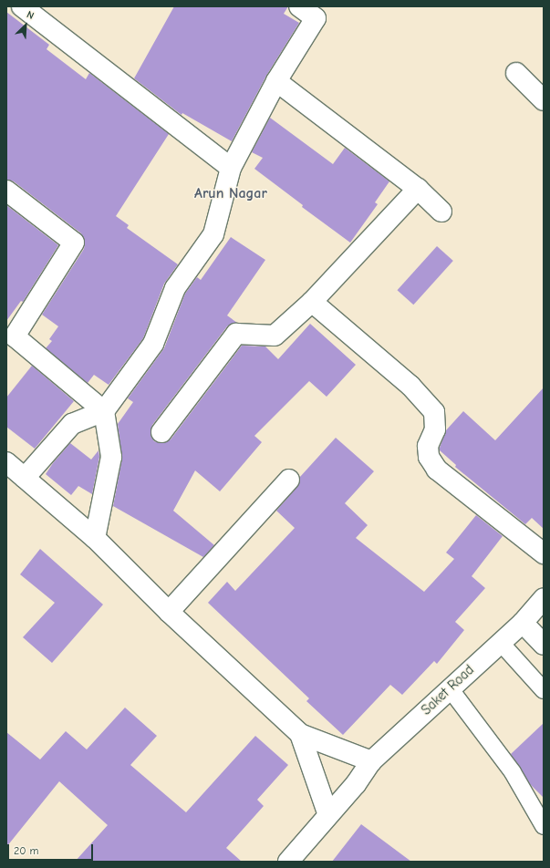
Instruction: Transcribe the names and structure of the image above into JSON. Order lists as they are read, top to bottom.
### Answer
{
  "streets": {
    "street": ["Saket Road"]
  },
  "districts": ["Arun Nagar"],
  "scale_bar": "20 m",
  "north": "top right"
}
